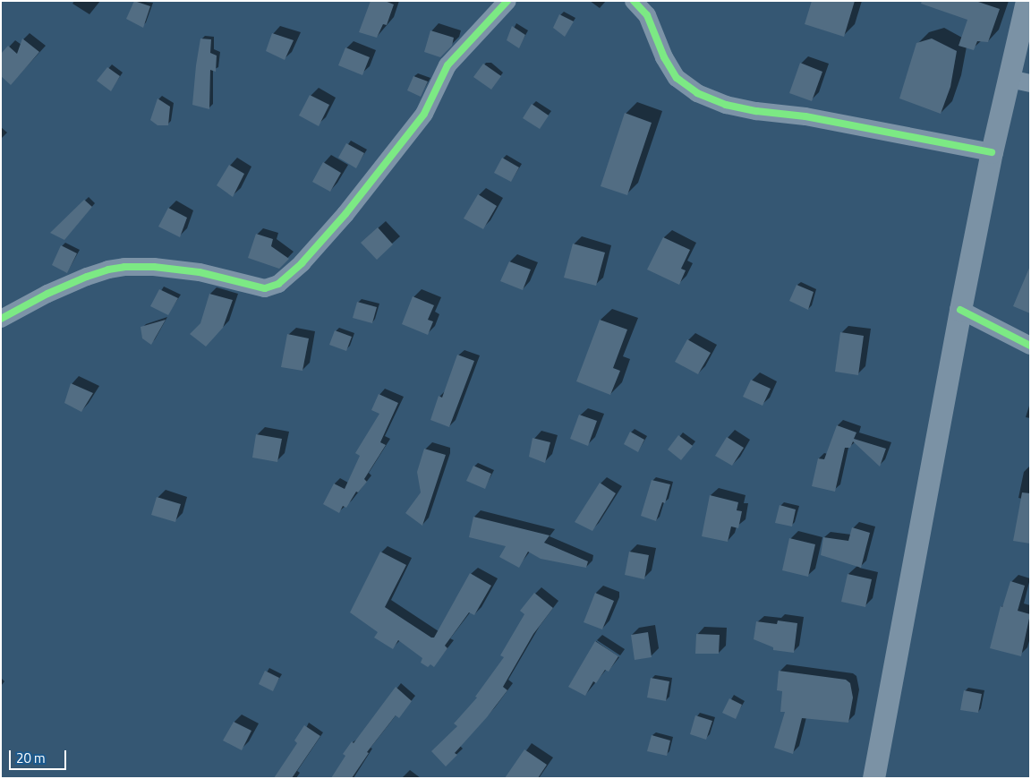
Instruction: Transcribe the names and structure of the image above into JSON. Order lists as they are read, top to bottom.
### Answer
{
  "scale_bar": "20 m"
}
